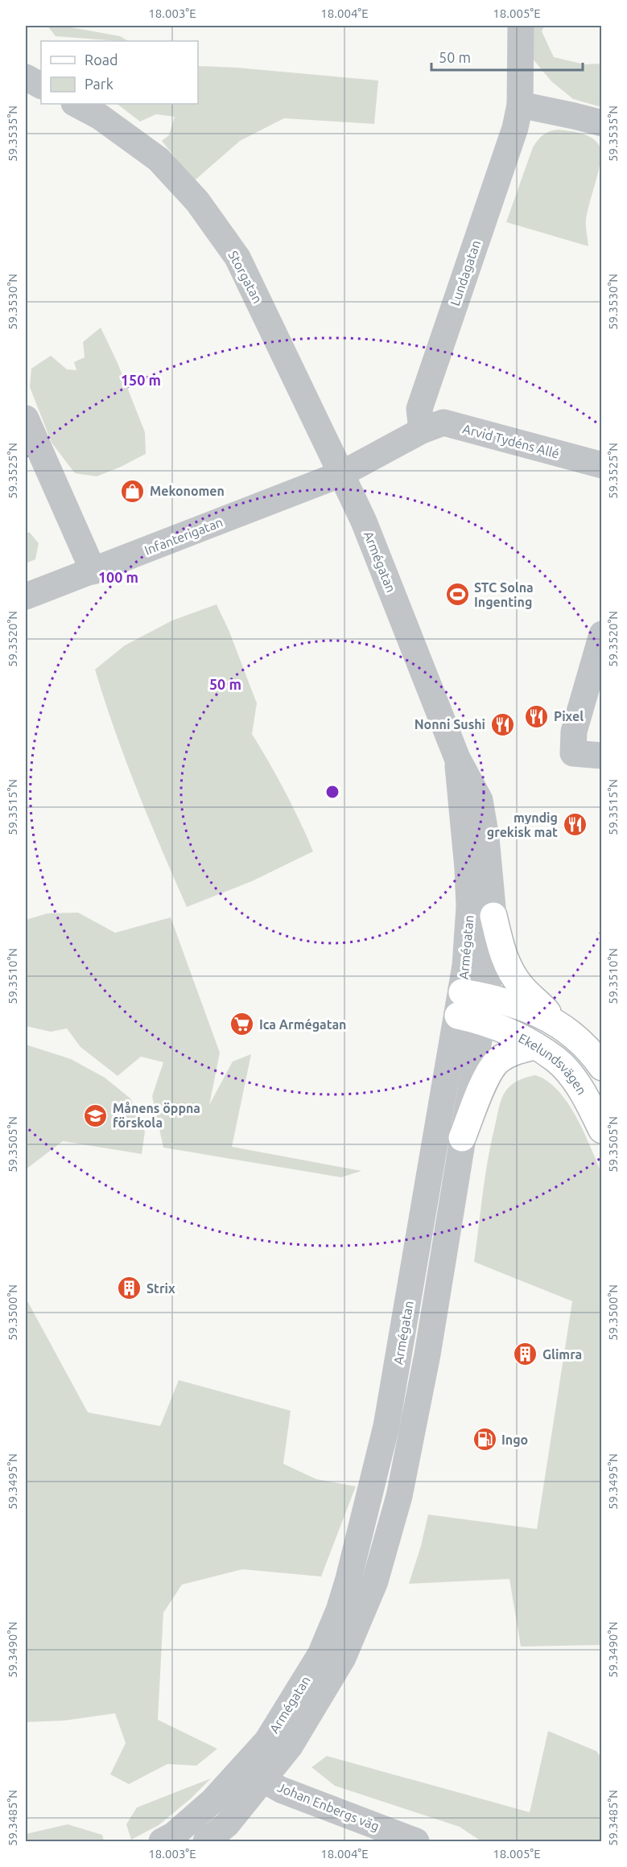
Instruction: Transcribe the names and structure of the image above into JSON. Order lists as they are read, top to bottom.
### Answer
{
  "streets": {
    "main road": ["Ekelundsvägen"],
    "street": [
      "Lundagatan",
      "Storgatan",
      "Arvid Tydéns Allé",
      "Infanterigatan",
      "Armégatan",
      "Johan Enbergs väg"
    ]
  },
  "crossings": [
    ["Lundagatan", "Arvid Tydéns Allé"],
    ["Storgatan", "Infanterigatan"],
    ["Storgatan", "Armégatan"],
    ["Infanterigatan", "Armégatan"],
    ["Armégatan", "Ekelundsvägen"],
    ["Armégatan", "Johan Enbergs väg"]
  ],
  "places": {
    "shop": ["Mekonomen"],
    "sports": ["STC Solna Ingenting"],
    "restaurant": ["Pixel", "Nonni Sushi", "myndig grekisk mat"],
    "supermarket": ["Ica Armégatan"],
    "school or university": ["Månens öppna förskola"],
    "building": ["Strix", "Glimra"],
    "fuel station": ["Ingo"]
  },
  "legend": ["Road", "Park"],
  "scale_bar": "50 m",
  "coordinates": [
    "18.003°E",
    "18.004°E",
    "18.005°E",
    "59.3535°N",
    "59.3530°N",
    "59.3525°N",
    "59.3520°N",
    "59.3515°N",
    "59.3510°N",
    "59.3505°N",
    "59.3500°N",
    "59.3495°N",
    "59.3490°N",
    "59.3485°N"
  ],
  "rings": ["150 m", "100 m", "50 m"]
}
